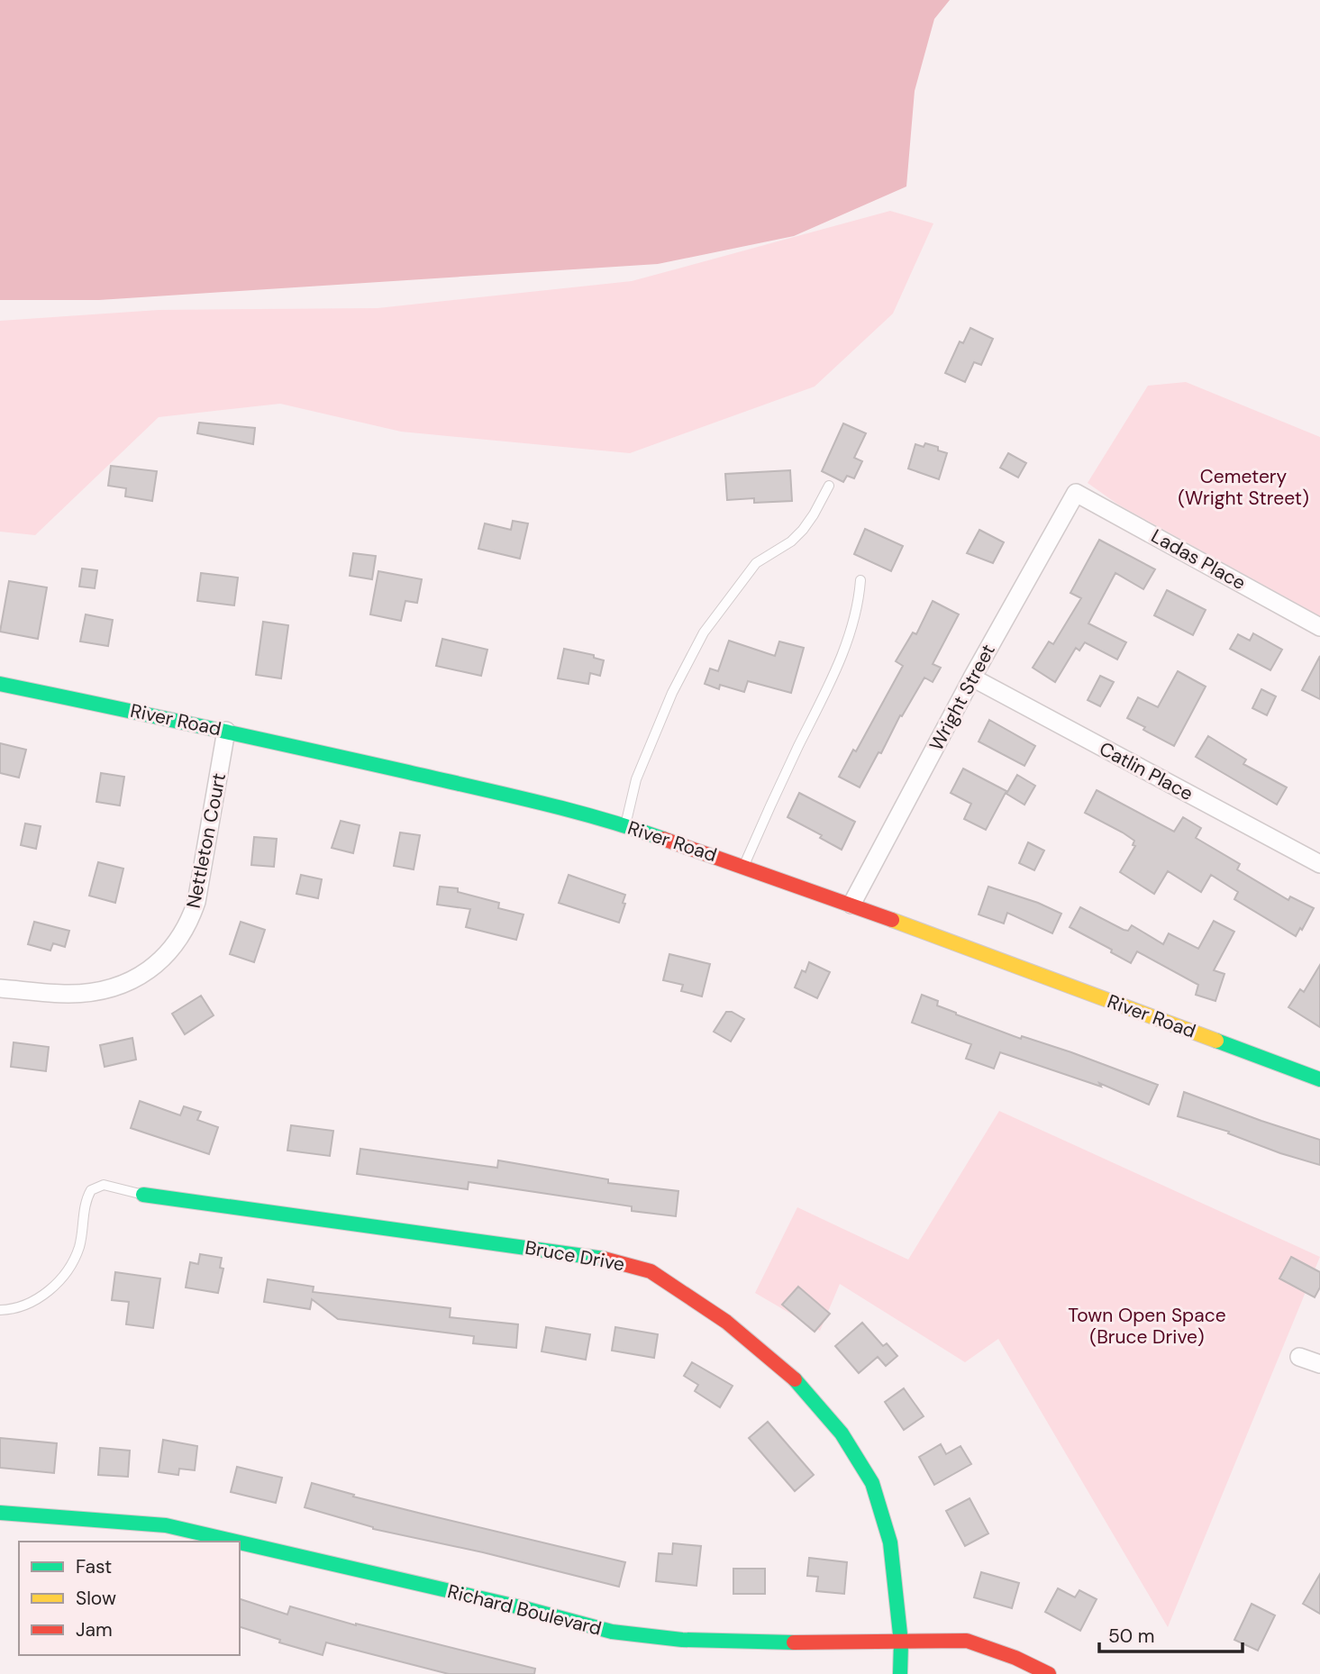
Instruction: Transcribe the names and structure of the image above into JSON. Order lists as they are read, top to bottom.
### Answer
{
  "streets": {
    "street": [
      "Ladas Place",
      "Wright Street",
      "River Road",
      "Catlin Place",
      "Nettleton Court",
      "Bruce Drive",
      "Richard Boulevard"
    ]
  },
  "crossings": [
    ["Ladas Place", "Wright Street"],
    ["Wright Street", "River Road"],
    ["Wright Street", "Catlin Place"],
    ["River Road", "Nettleton Court"],
    ["Bruce Drive", "Richard Boulevard"]
  ],
  "parks": ["Cemetery (Wright Street)", "Town Open Space (Bruce Drive)"],
  "legend": ["Fast", "Slow", "Jam"],
  "scale_bar": "50 m"
}
